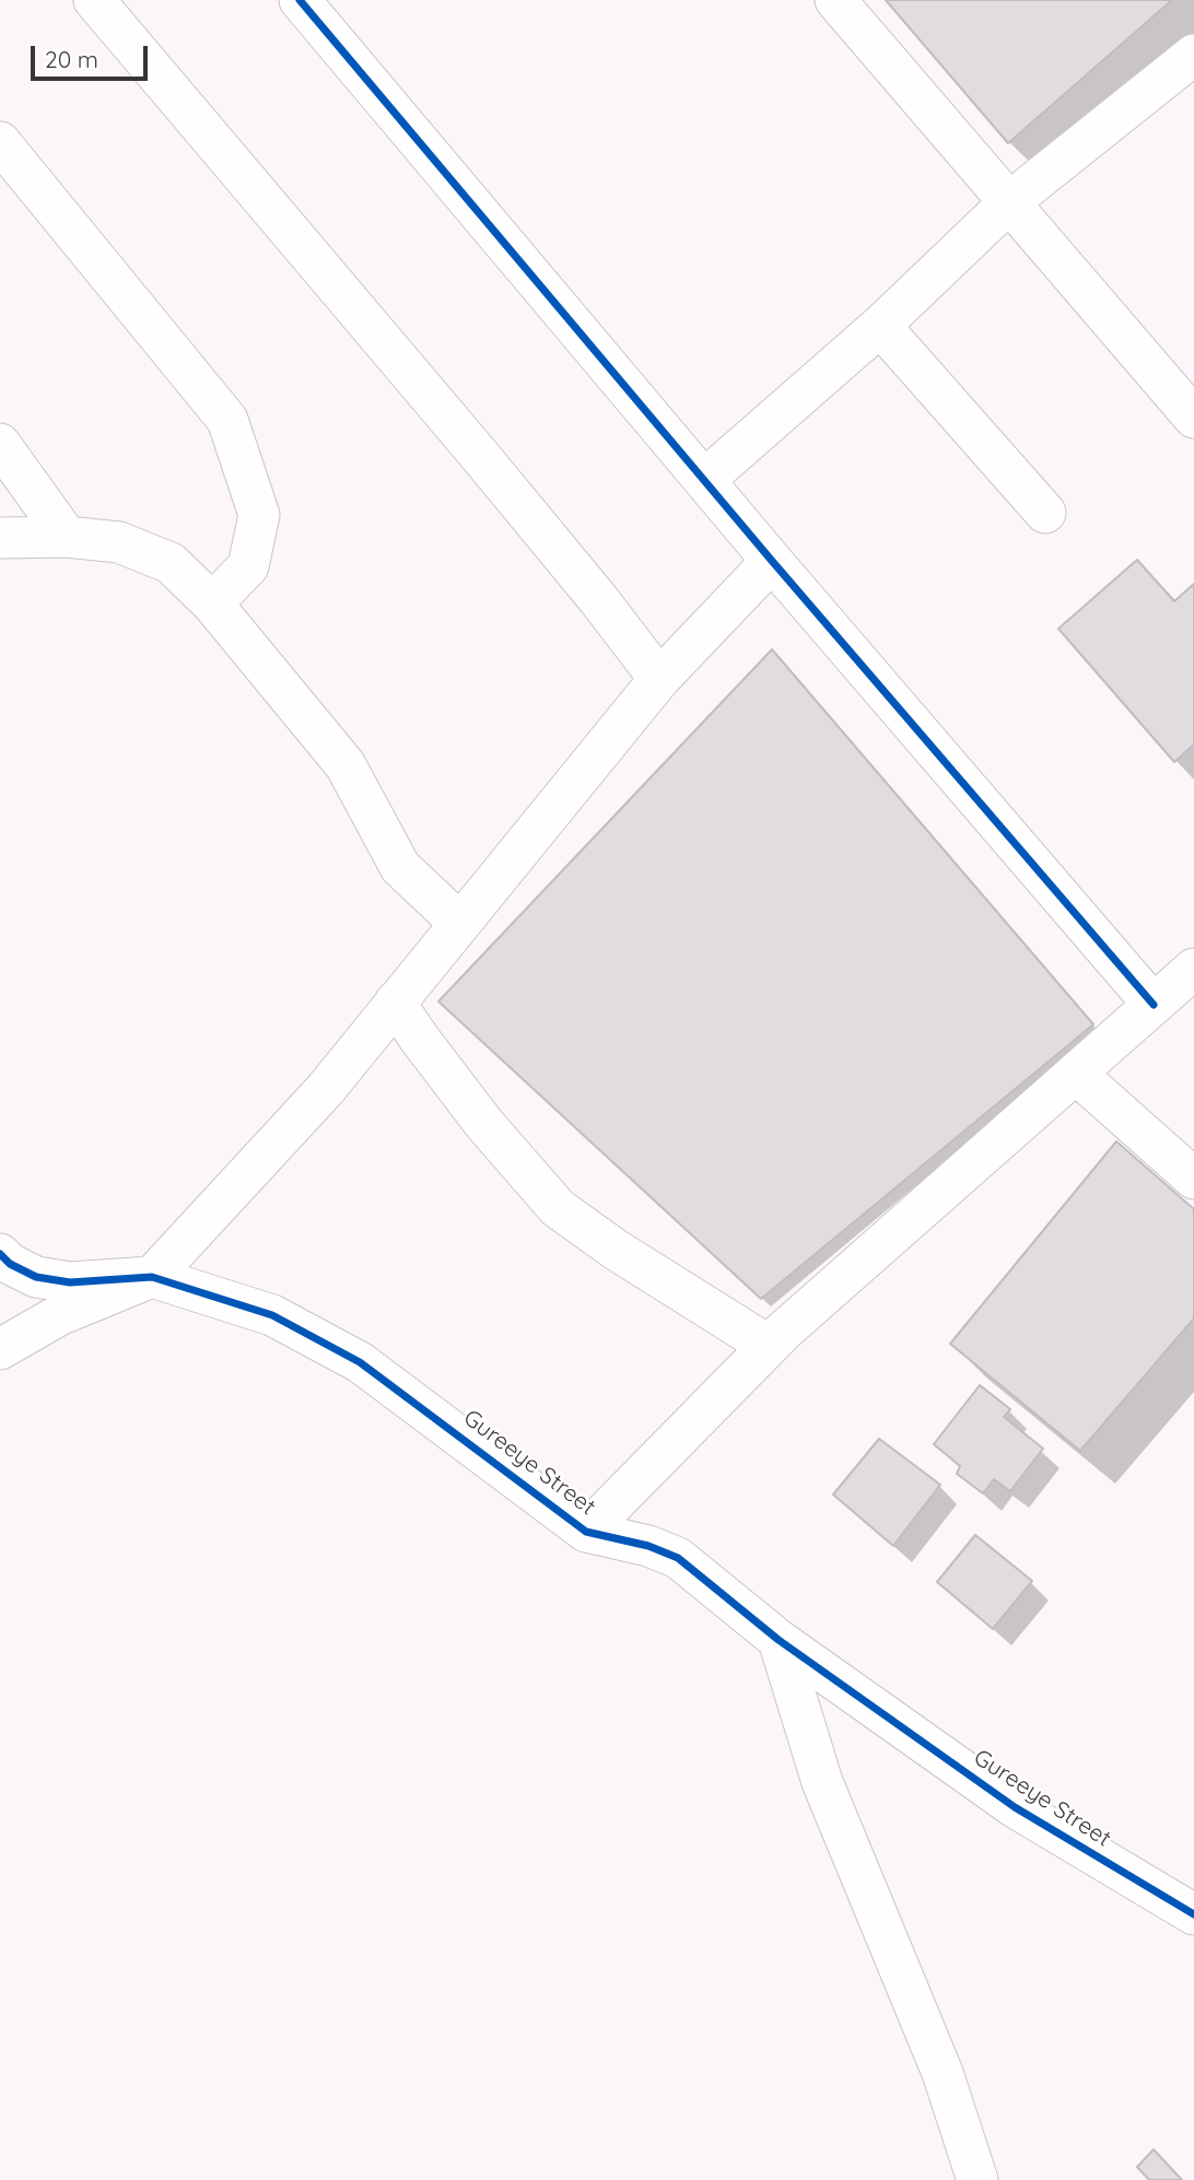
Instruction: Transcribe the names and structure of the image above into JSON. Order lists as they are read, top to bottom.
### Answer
{
  "streets": {
    "street": ["Gureeye Street"]
  },
  "scale_bar": "20 m"
}
